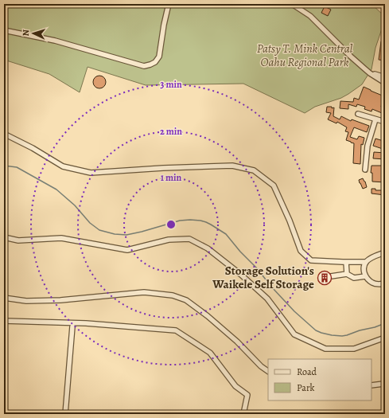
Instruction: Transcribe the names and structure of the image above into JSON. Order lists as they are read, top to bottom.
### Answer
{
  "parks": ["Patsy T. Mink Central Oahu Regional Park"],
  "places": {
    "building": ["Storage Solution's Waikele Self Storage"]
  },
  "legend": ["Road", "Park"],
  "north": "left",
  "rings": ["3 min", "2 min", "1 min"]
}
